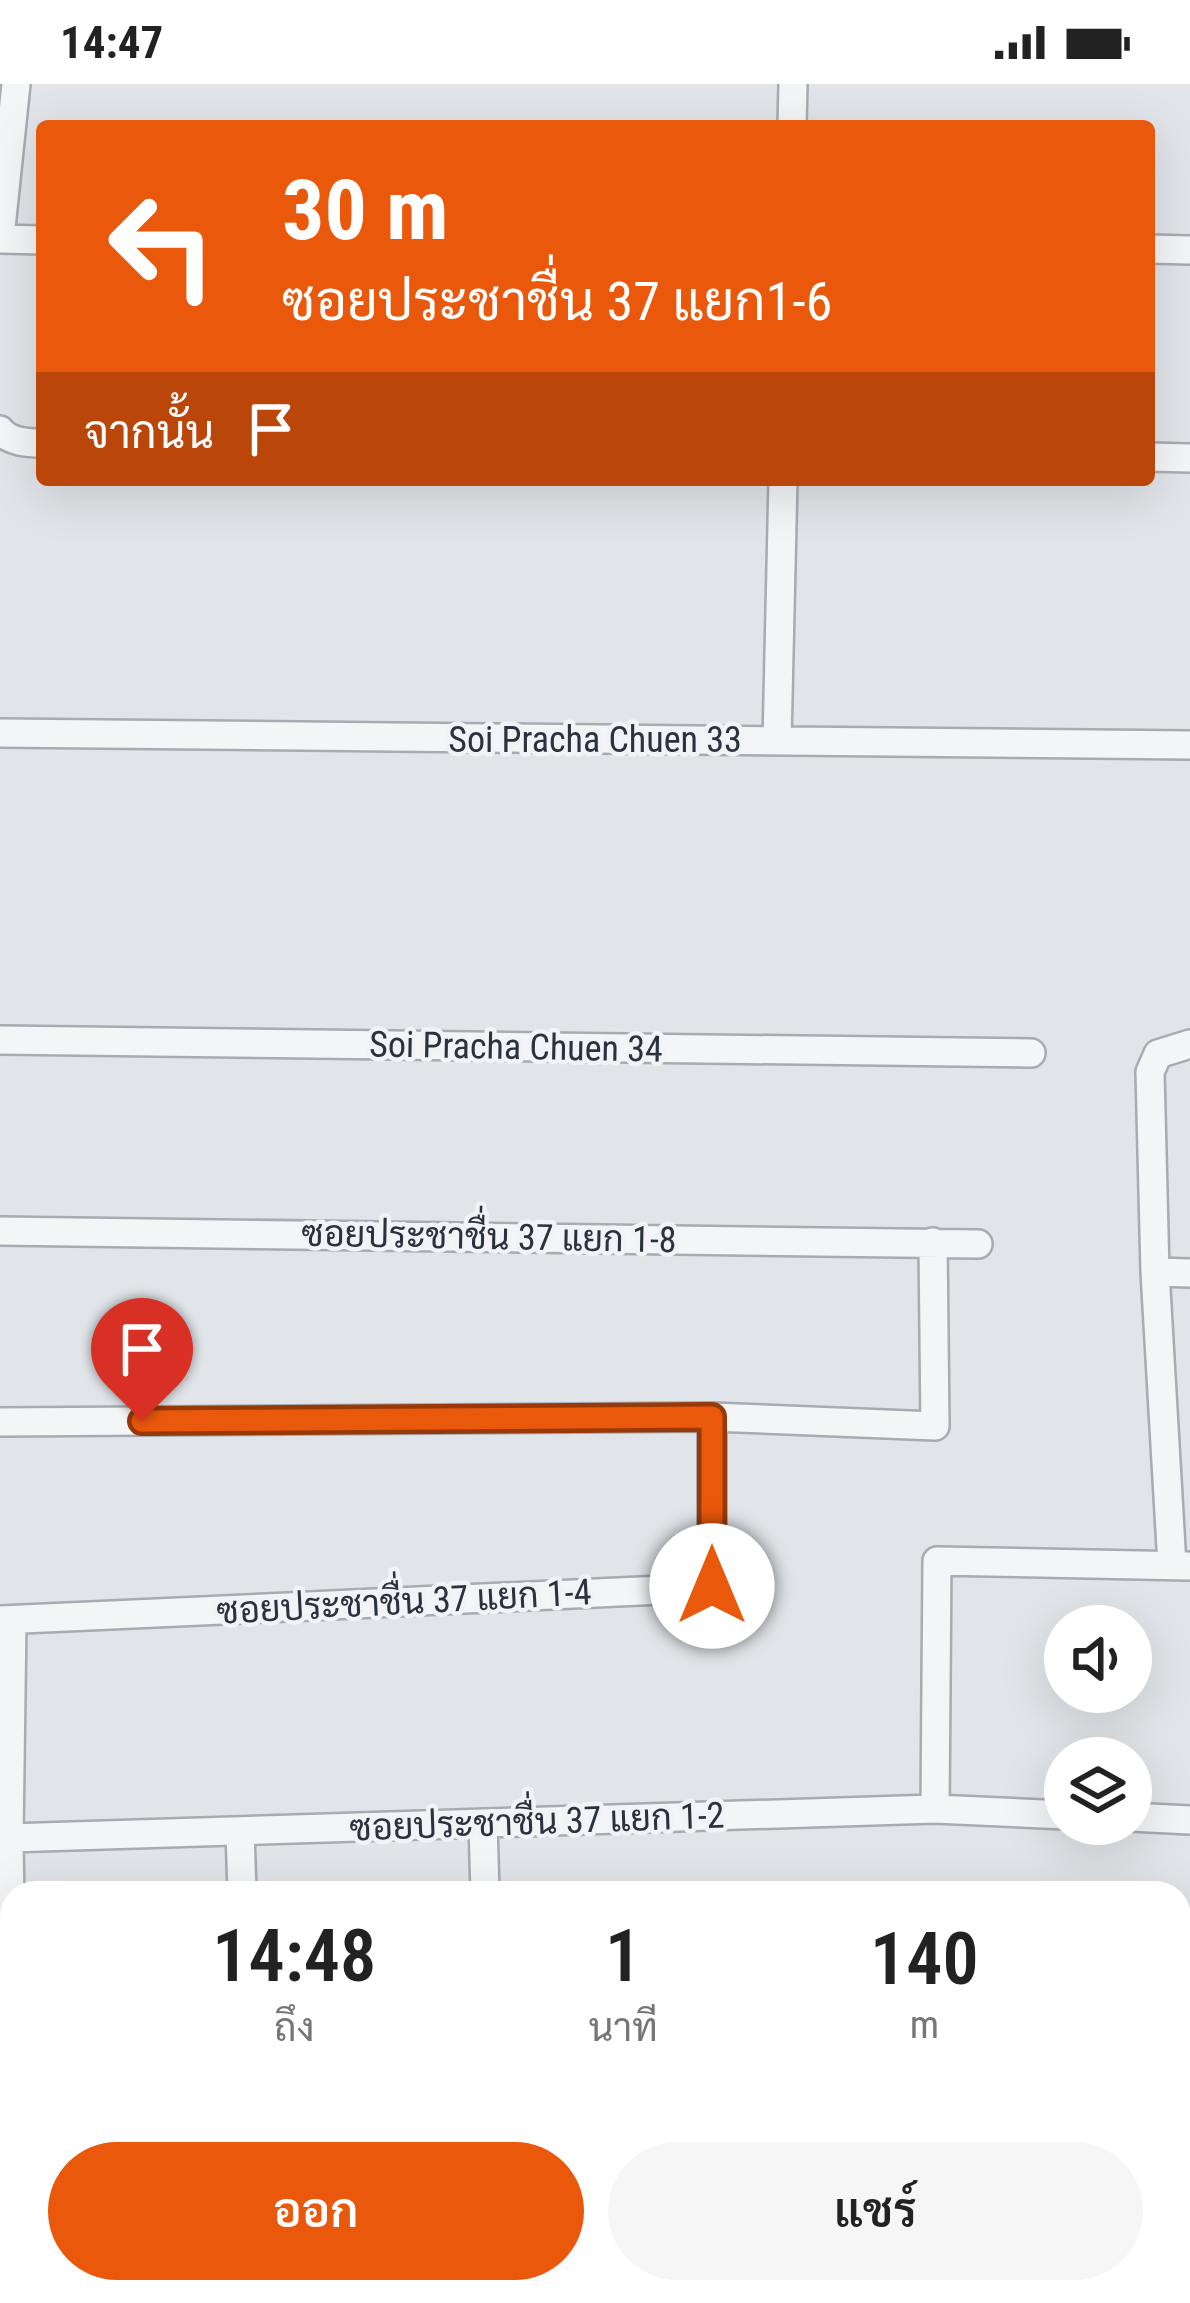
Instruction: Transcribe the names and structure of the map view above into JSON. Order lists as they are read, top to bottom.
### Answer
{
  "streets": {
    "street": [
      "Soi Pracha Chuen 33",
      "Soi Pracha Chuen 34",
      "ซอยประชาชื่น 37 แยก 1-8",
      "ซอยประชาชื่น 37 แยก 1-4",
      "ซอยประชาชื่น 37 แยก 1-2"
    ]
  },
  "page": {
    "status": "14:47",
    "turn": ["30 m", "ซอยประชาชื่น 37 แยก1-6"],
    "then": "จากนั้น",
    "eta": [
      "14:48",
      "ถึง",
      "1",
      "นาที",
      "140",
      "m"
    ],
    "buttons": ["ออก", "แชร์"]
  }
}
